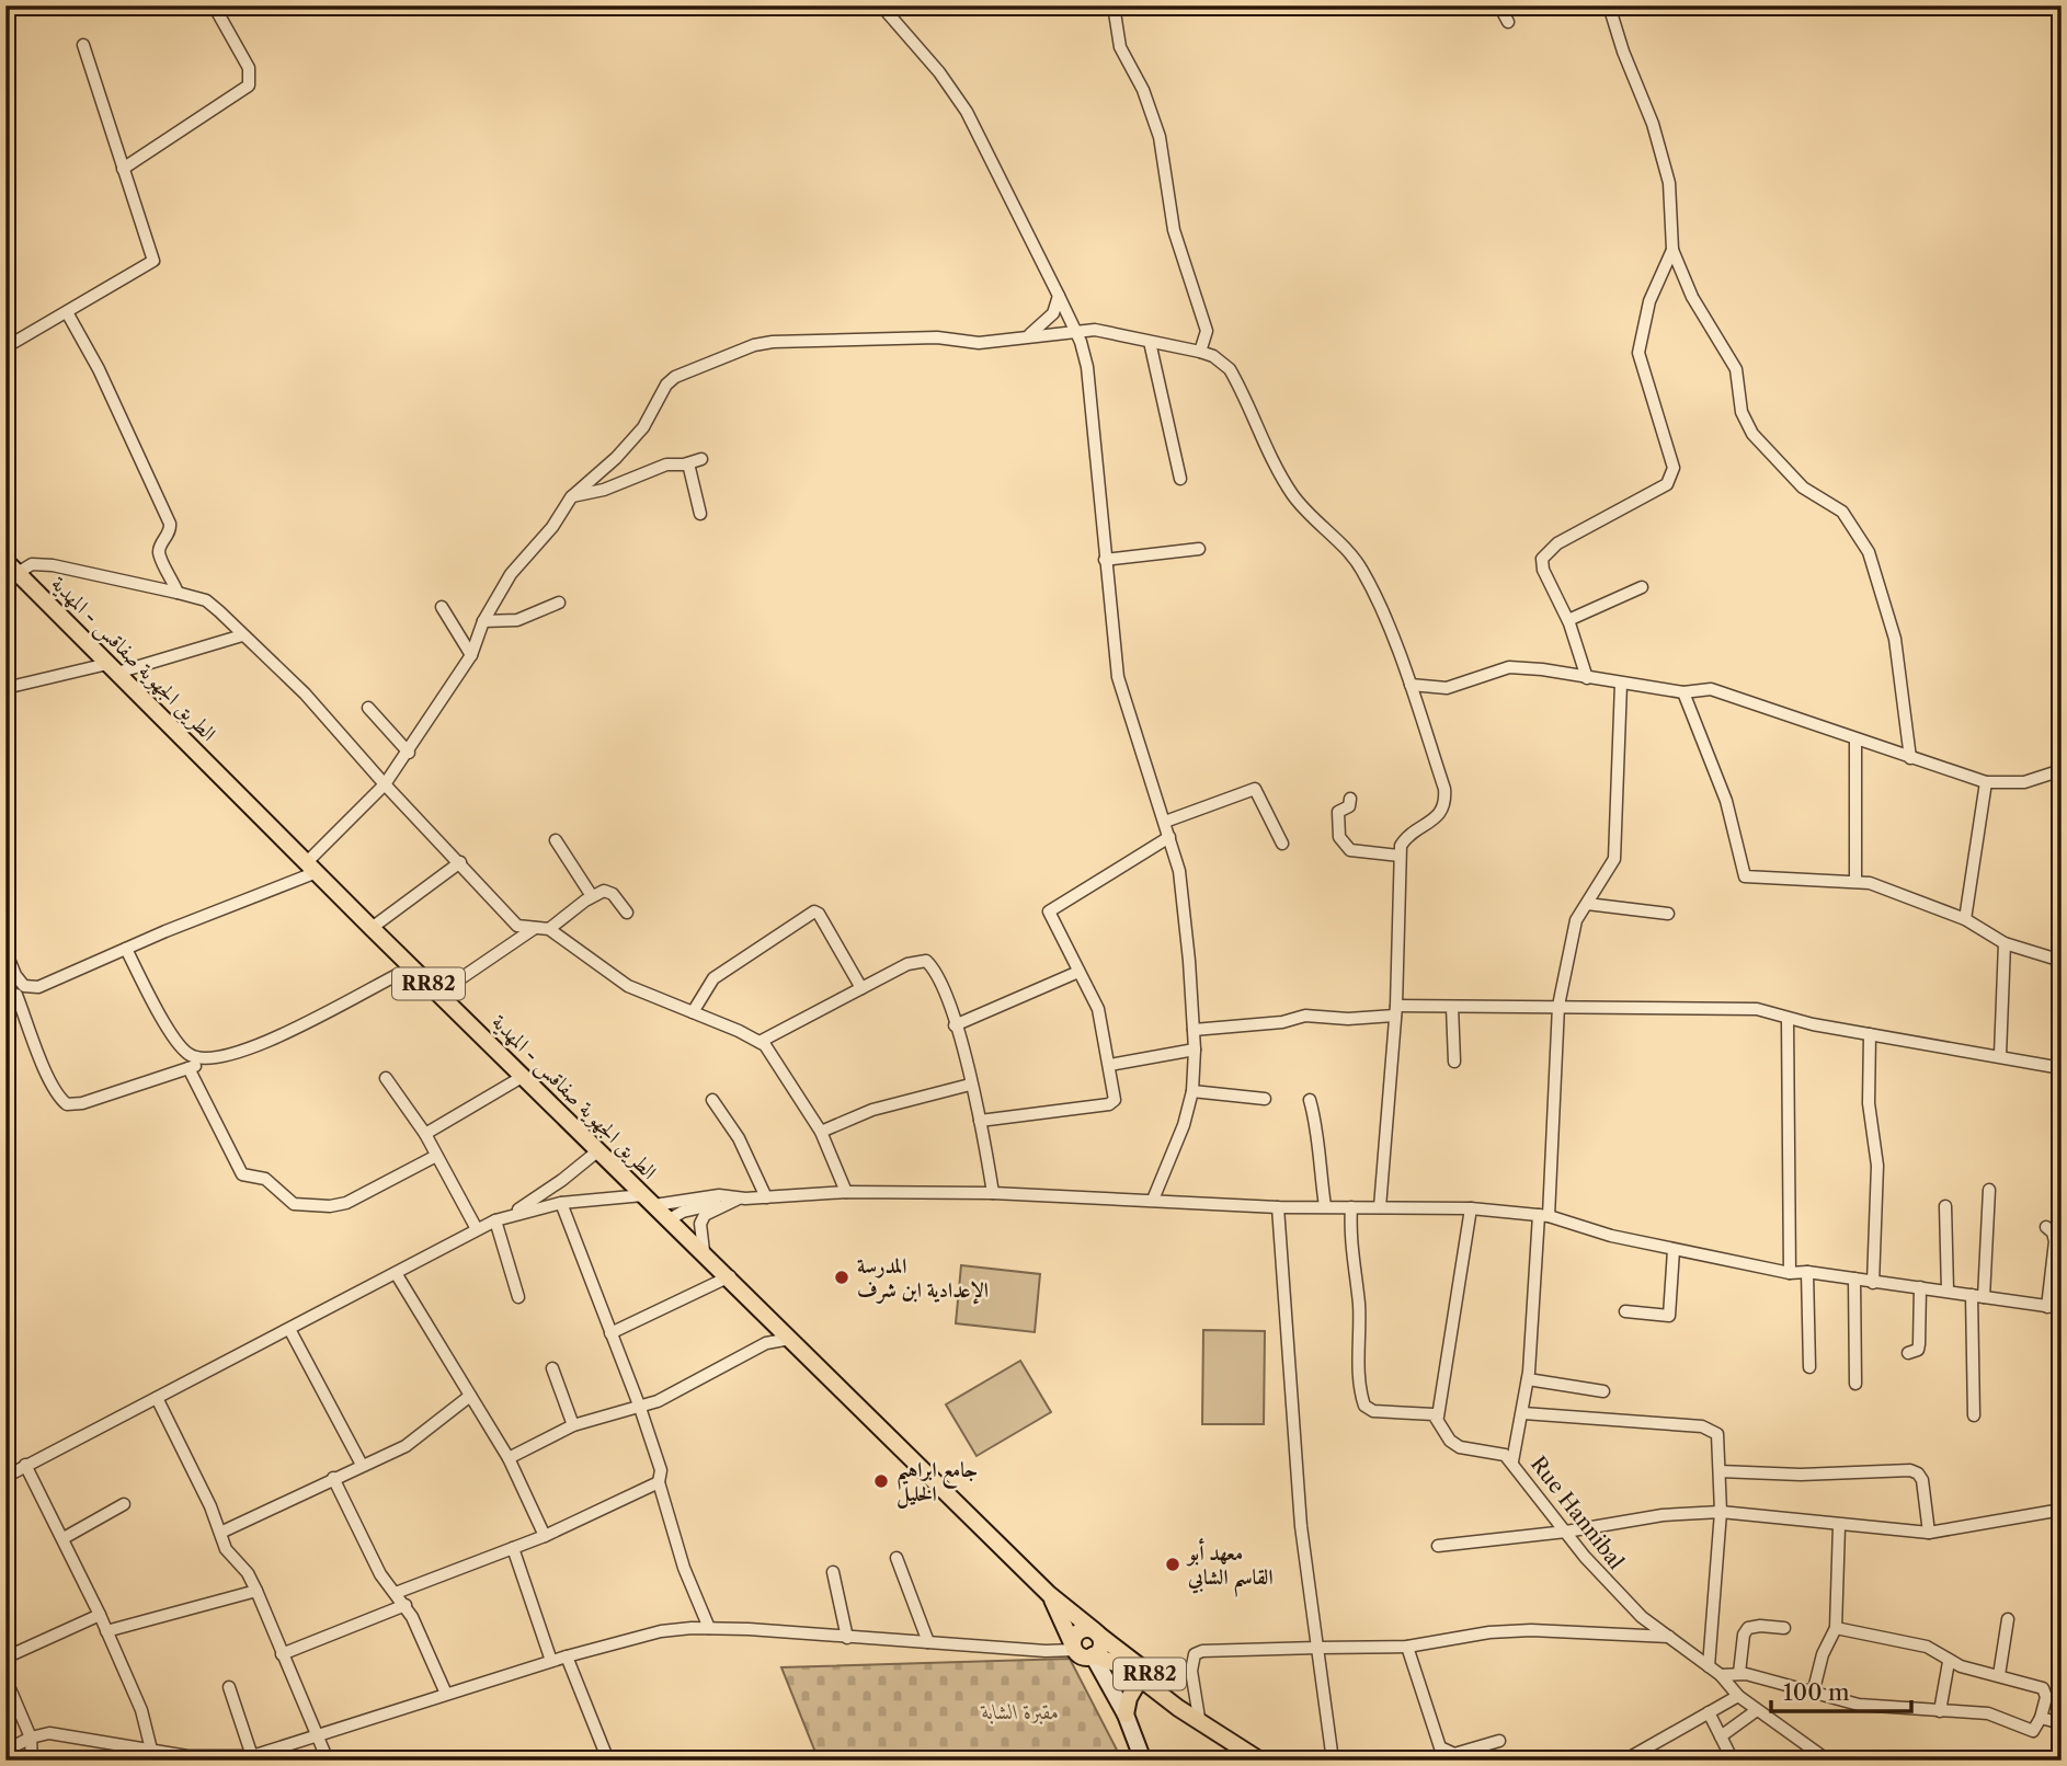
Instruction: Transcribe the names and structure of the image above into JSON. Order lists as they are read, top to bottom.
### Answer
{
  "streets": {
    "main road": ["الطريق الجهوية صفاقس - المهدية", "RR82"],
    "street": ["Rue Hannibal"]
  },
  "crossings": [
    ["الطريق الجهوية صفاقس - المهدية", "RR82"]
  ],
  "parks": ["مقبرة الشابة"],
  "places": ["المدرسة الإعدادية ابن شرف", "جامع ابراهيم الخليل", "معهد أبو القاسم الشابي"],
  "scale_bar": "100 m"
}
